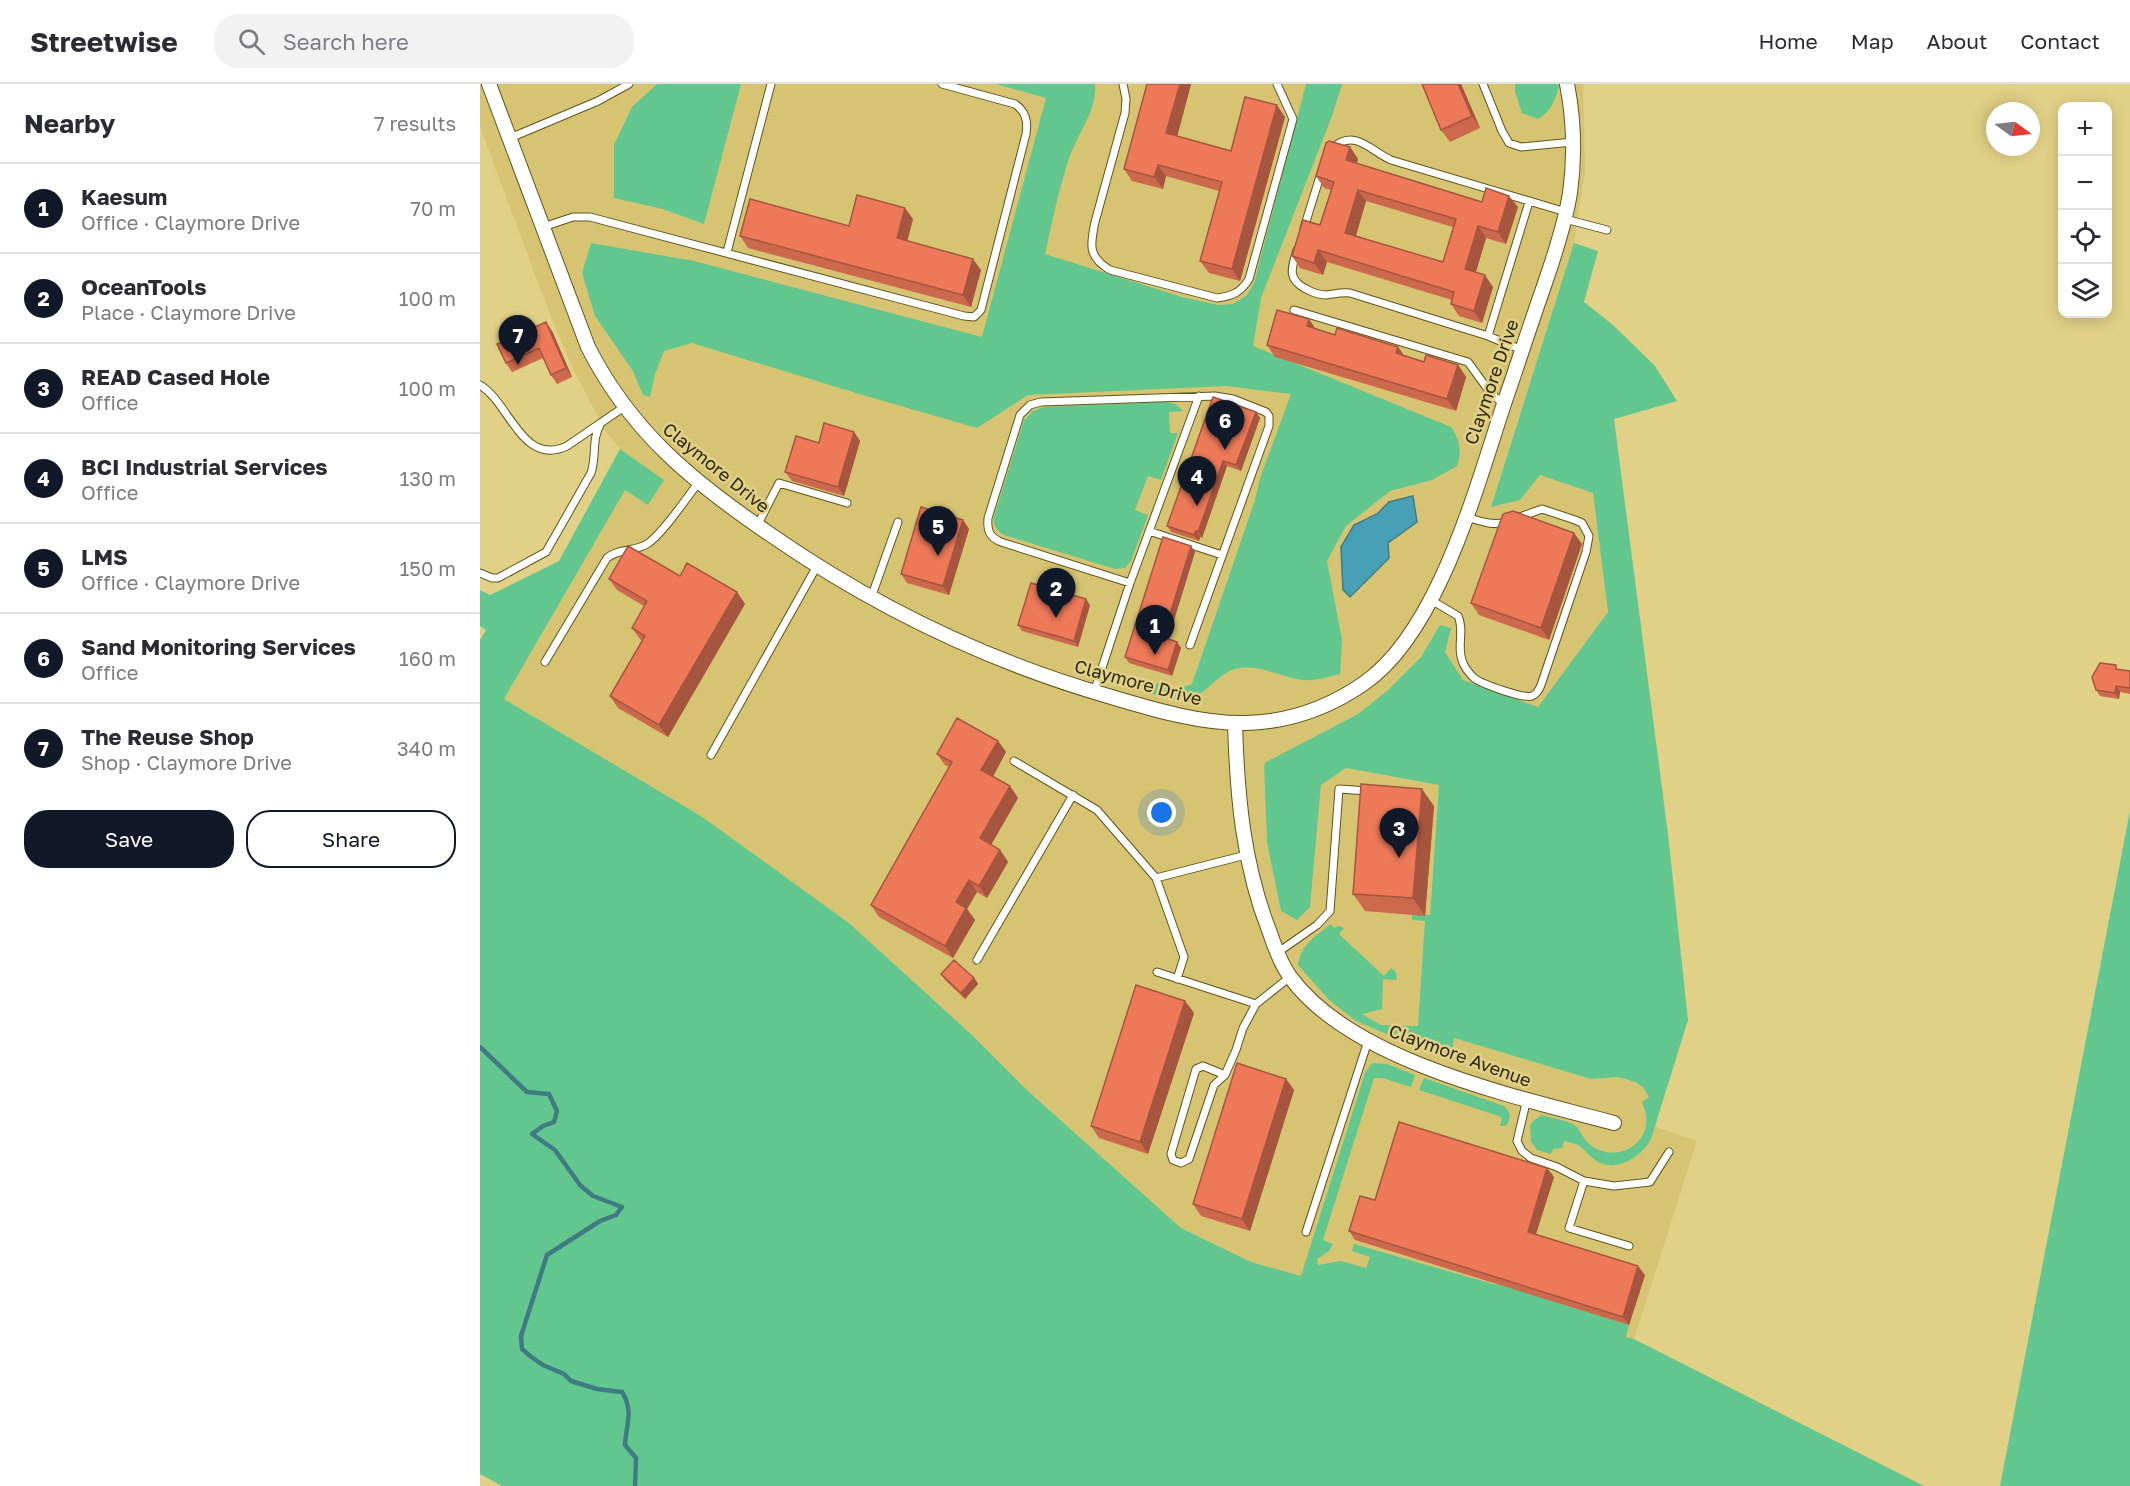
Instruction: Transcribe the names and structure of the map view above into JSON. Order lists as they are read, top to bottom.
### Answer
{
  "streets": {
    "street": ["Claymore Drive", "Claymore Avenue"]
  },
  "crossings": [
    ["Claymore Drive", "Claymore Avenue"]
  ],
  "north": "right",
  "page": {
    "header": "Streetwise",
    "search": "Search here",
    "nav": [
      "Home",
      "Map",
      "About",
      "Contact"
    ],
    "heading": ["Nearby", "7 results"],
    "map_buttons": ["+", "−"],
    "list": [
      {
        "mark": "1",
        "name": "Kaesum",
        "note": "Office · Claymore Drive",
        "value": "70 m"
      },
      {
        "mark": "2",
        "name": "OceanTools",
        "note": "Place · Claymore Drive",
        "value": "100 m"
      },
      {
        "mark": "3",
        "name": "READ Cased Hole",
        "note": "Office",
        "value": "100 m"
      },
      {
        "mark": "4",
        "name": "BCI Industrial Services",
        "note": "Office",
        "value": "130 m"
      },
      {
        "mark": "5",
        "name": "LMS",
        "note": "Office · Claymore Drive",
        "value": "150 m"
      },
      {
        "mark": "6",
        "name": "Sand Monitoring Services",
        "note": "Office",
        "value": "160 m"
      },
      {
        "mark": "7",
        "name": "The Reuse Shop",
        "note": "Shop · Claymore Drive",
        "value": "340 m"
      }
    ],
    "pins": [
      "7",
      "6",
      "4",
      "5",
      "2",
      "1",
      "3"
    ],
    "buttons": ["Save", "Share"]
  }
}
